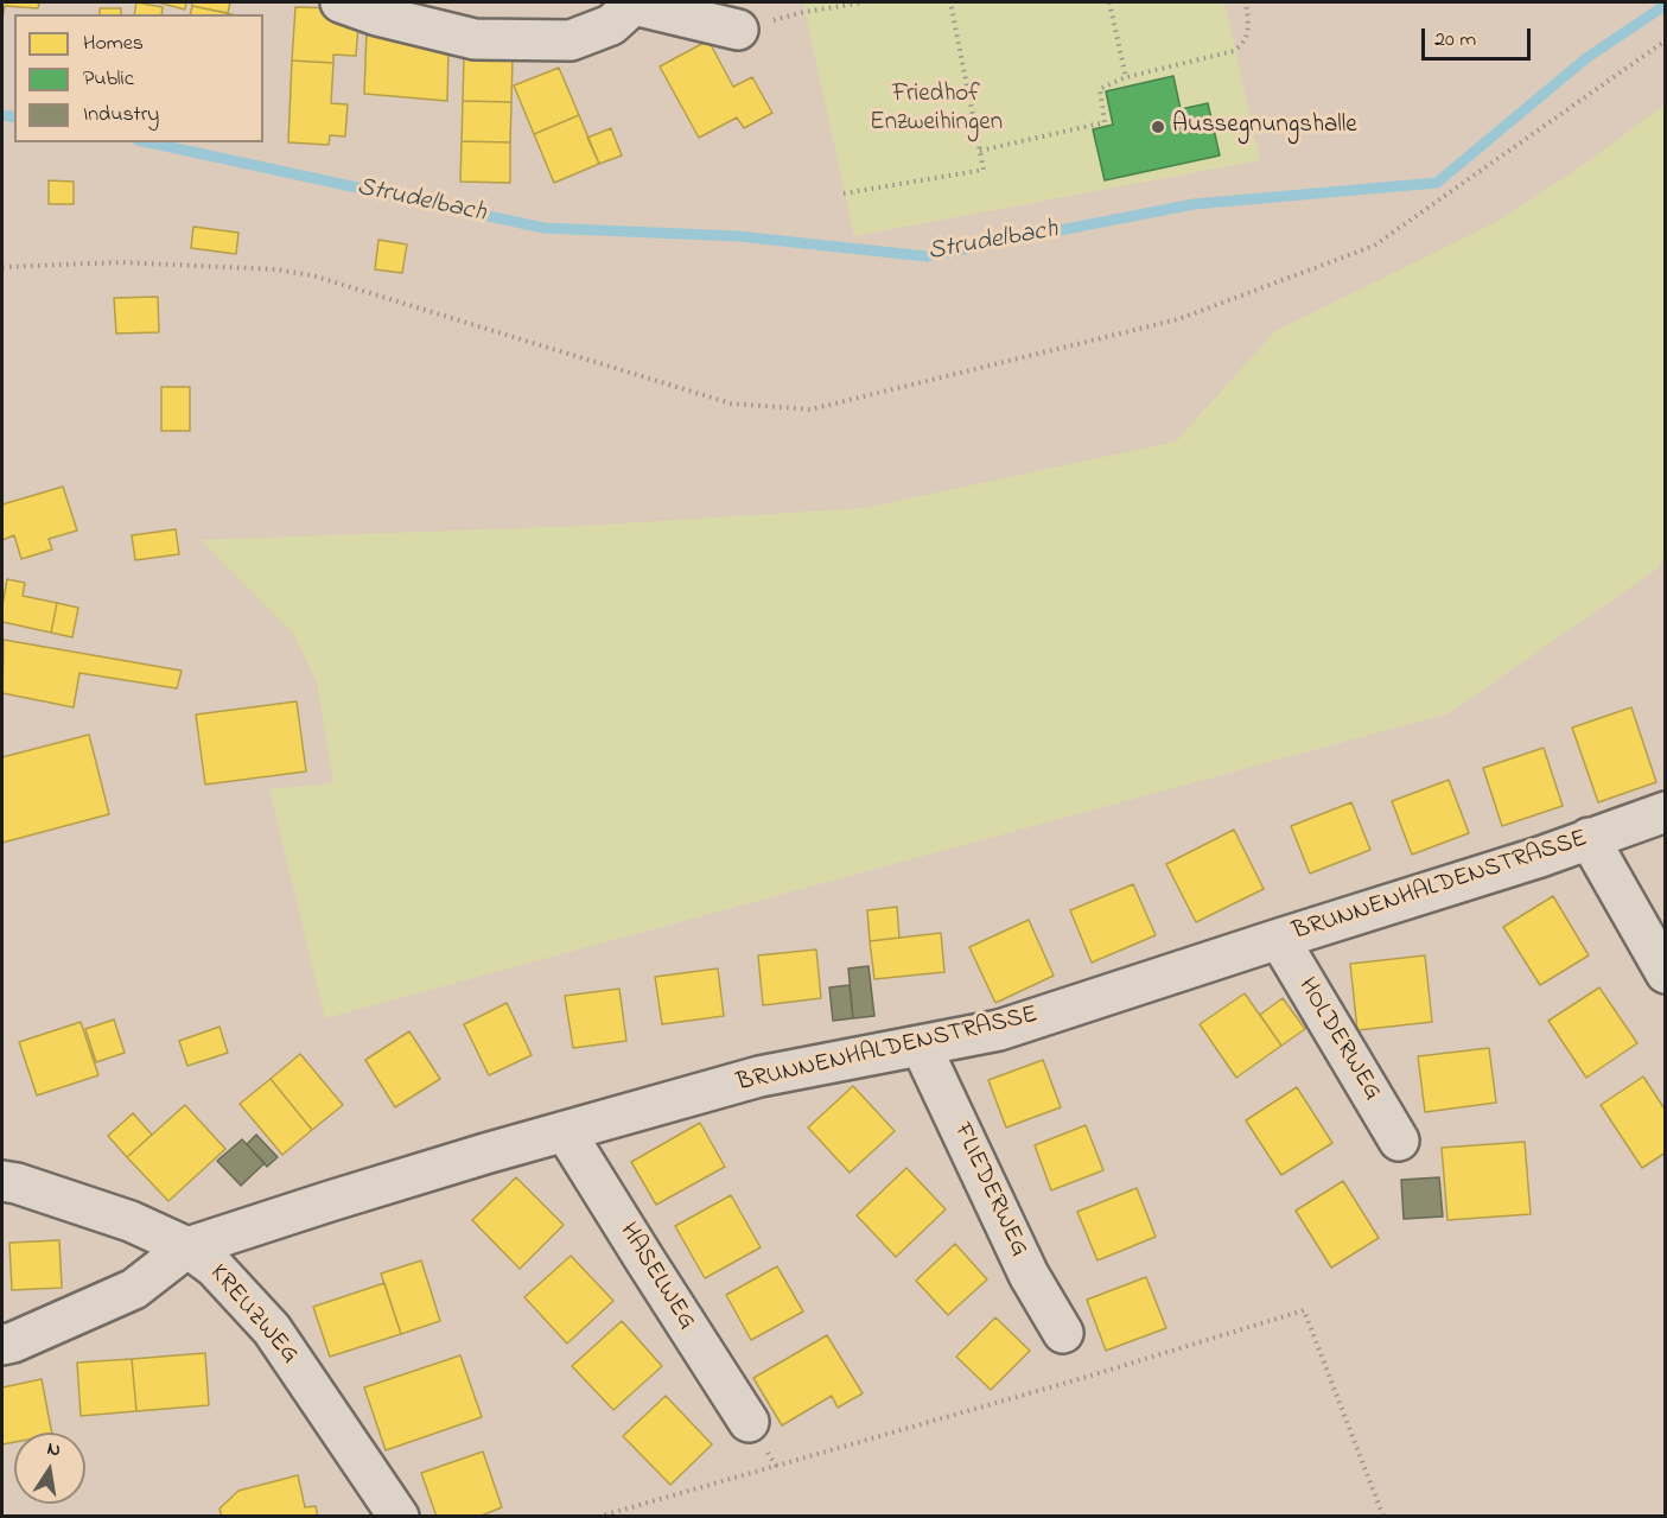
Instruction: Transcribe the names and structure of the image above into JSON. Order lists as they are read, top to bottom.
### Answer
{
  "streets": {
    "street": [
      "BRUNNENHALDENSTRASSE",
      "HOLDERWEG",
      "FLIEDERWEG",
      "HASELWEG",
      "KREUZWEG"
    ]
  },
  "crossings": [
    ["BRUNNENHALDENSTRASSE", "HOLDERWEG"],
    ["BRUNNENHALDENSTRASSE", "FLIEDERWEG"],
    ["BRUNNENHALDENSTRASSE", "HASELWEG"],
    ["BRUNNENHALDENSTRASSE", "KREUZWEG"]
  ],
  "water": ["Strudelbach"],
  "parks": ["Friedhof Enzweihingen"],
  "places": ["Aussegnungshalle"],
  "legend": ["Homes", "Public", "Industry"],
  "scale_bar": "20 m",
  "north": "top"
}
